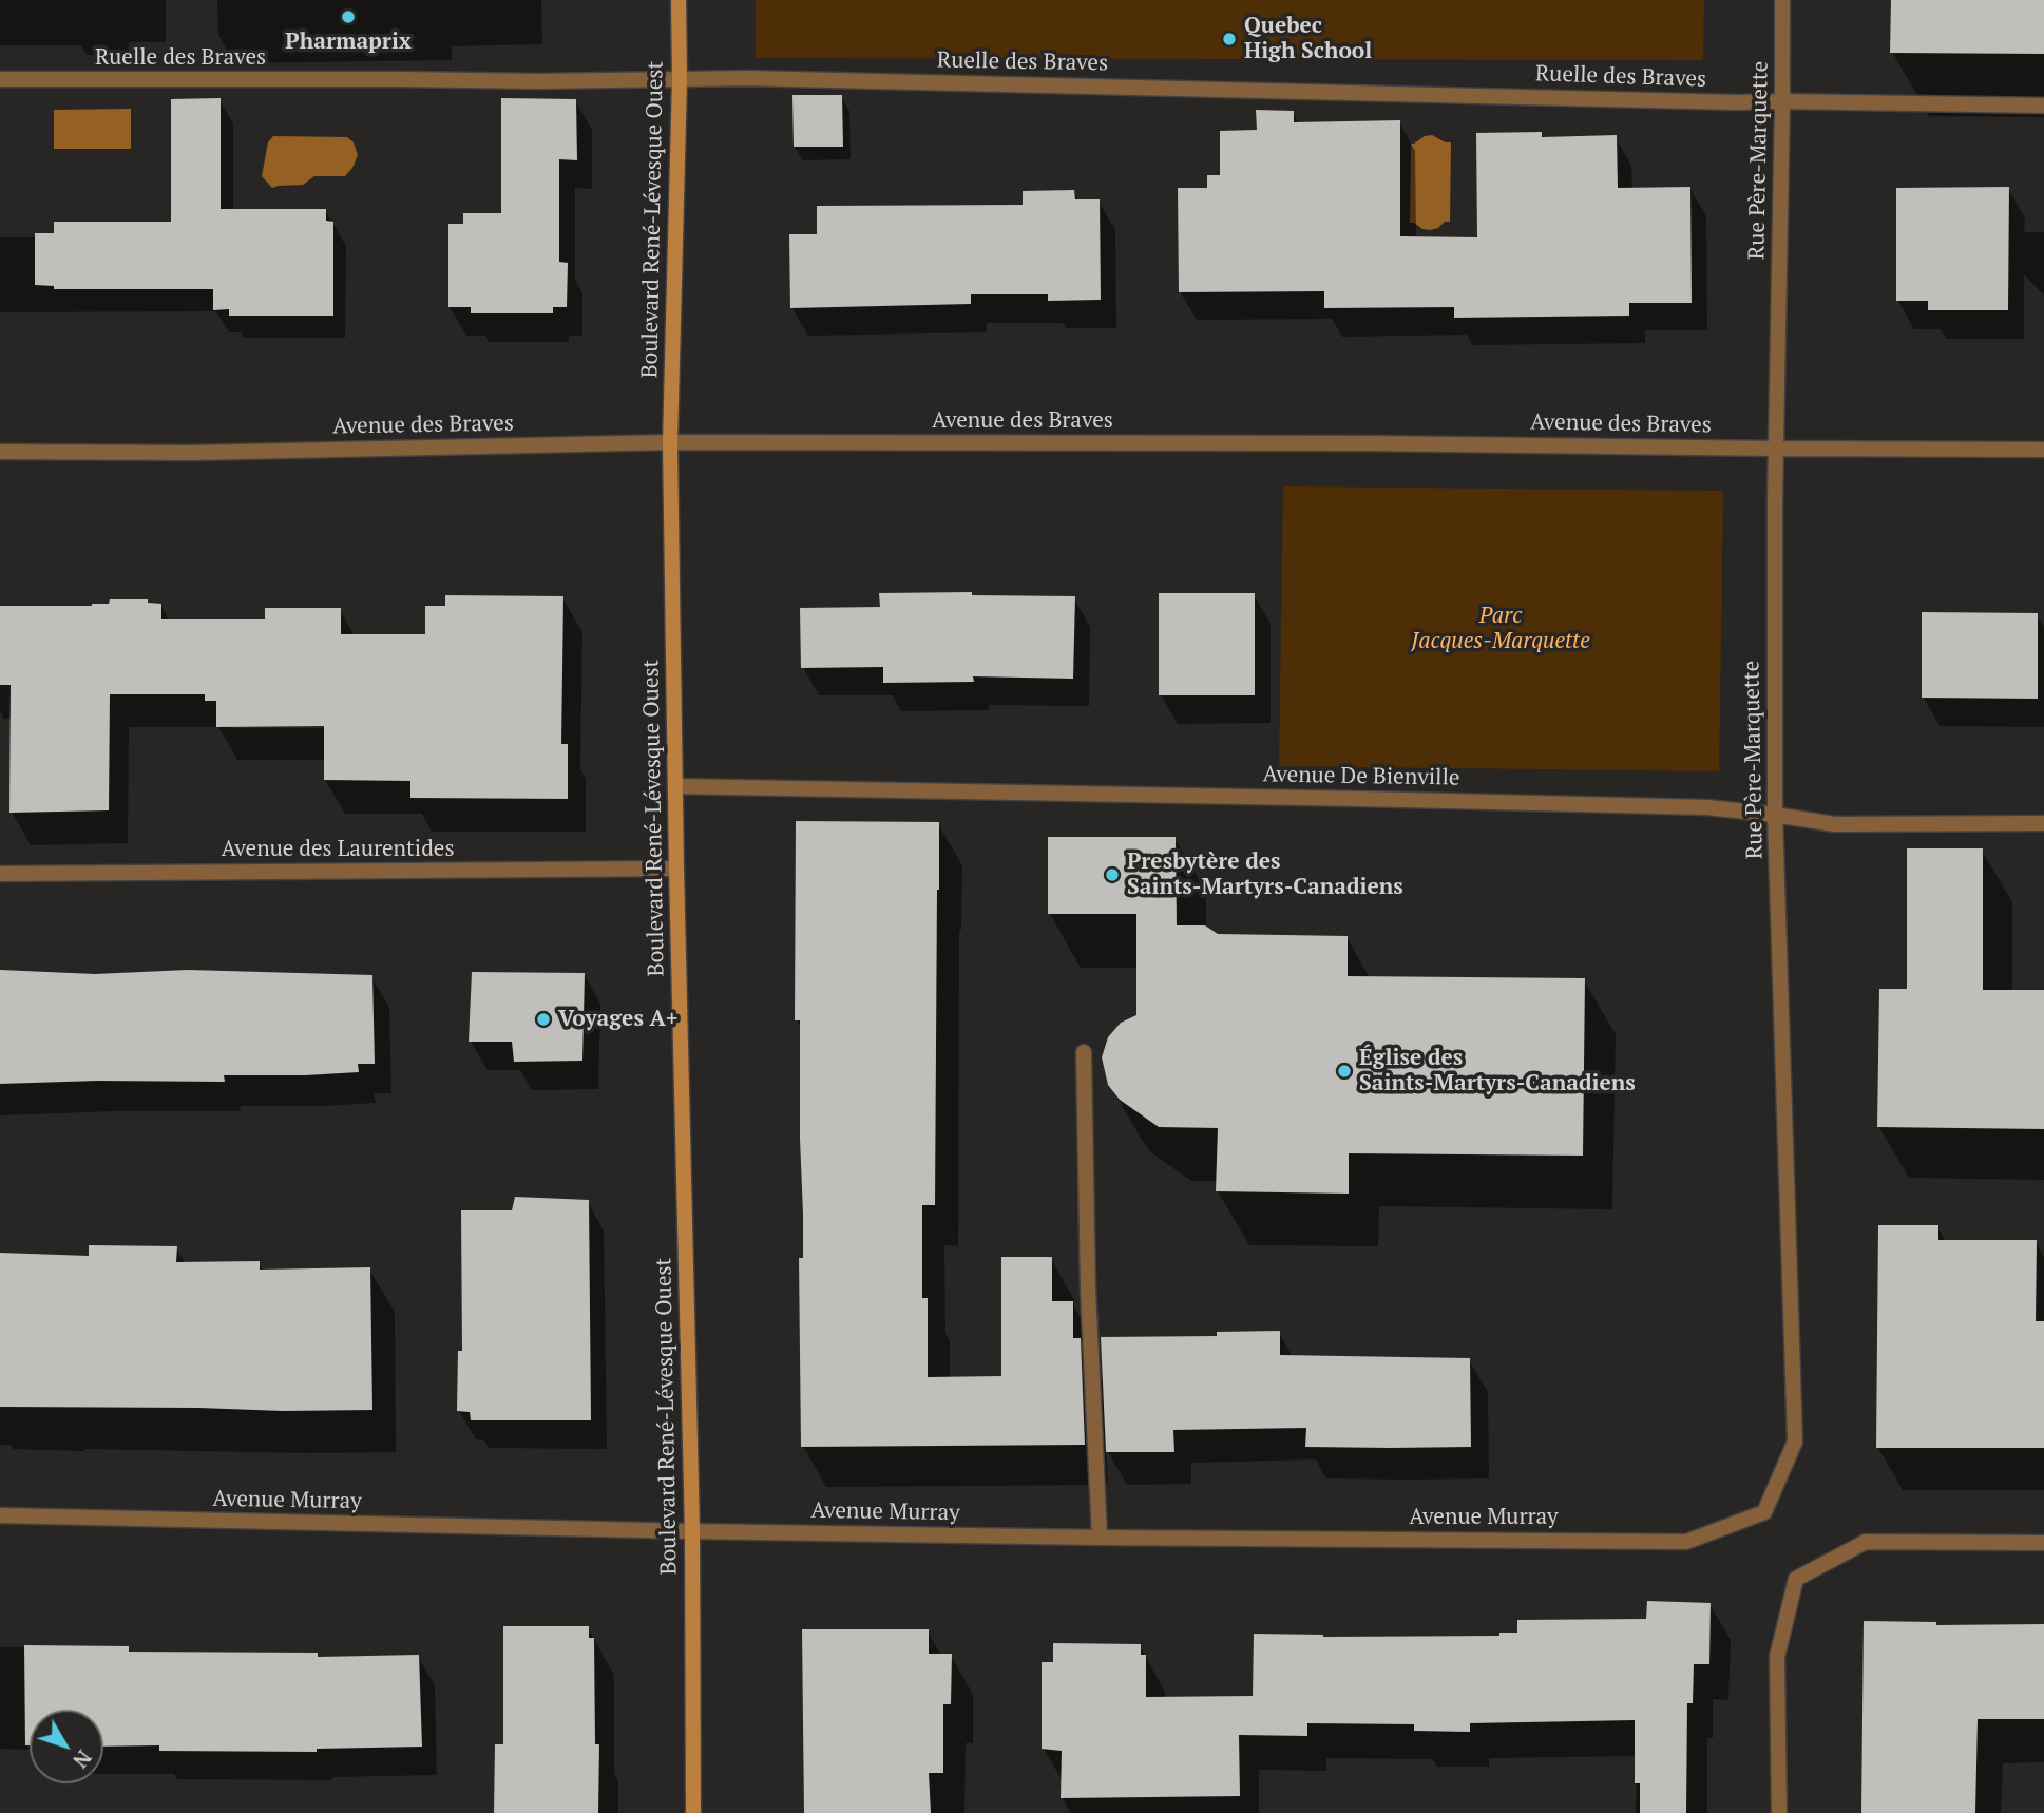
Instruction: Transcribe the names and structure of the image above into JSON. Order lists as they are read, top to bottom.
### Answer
{
  "streets": {
    "main road": ["Boulevard René-Lévesque Ouest"],
    "street": [
      "Ruelle des Braves",
      "Rue Père-Marquette",
      "Avenue des Braves",
      "Avenue De Bienville",
      "Avenue des Laurentides",
      "Avenue Murray"
    ]
  },
  "crossings": [
    ["Ruelle des Braves", "Rue Père-Marquette"],
    ["Ruelle des Braves", "Boulevard René-Lévesque Ouest"],
    ["Rue Père-Marquette", "Avenue des Braves"],
    ["Rue Père-Marquette", "Avenue De Bienville"],
    ["Rue Père-Marquette", "Avenue Murray"],
    ["Boulevard René-Lévesque Ouest", "Avenue des Braves"],
    ["Boulevard René-Lévesque Ouest", "Avenue De Bienville"],
    ["Boulevard René-Lévesque Ouest", "Avenue des Laurentides"],
    ["Boulevard René-Lévesque Ouest", "Avenue Murray"]
  ],
  "parks": ["Parc Jacques-Marquette"],
  "places": [
    "Pharmaprix",
    "Quebec High School",
    "Presbytère des Saints-Martyrs-Canadiens",
    "Voyages A+",
    "Église des Saints-Martyrs-Canadiens"
  ],
  "north": "bottom right"
}
